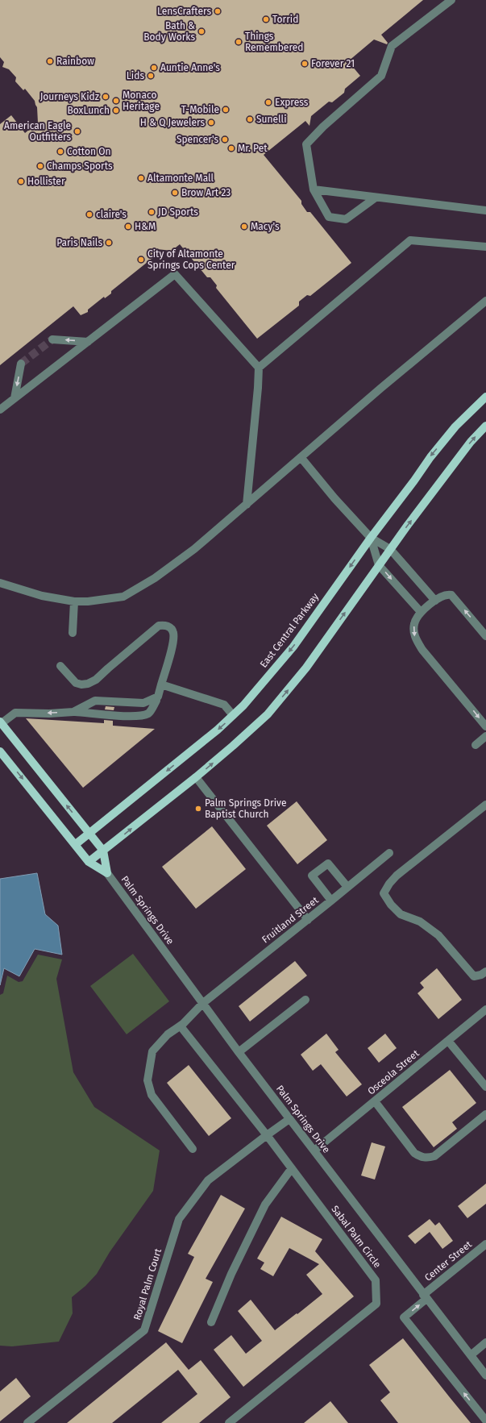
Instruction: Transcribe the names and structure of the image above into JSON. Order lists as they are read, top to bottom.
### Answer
{
  "streets": {
    "main road": ["East Central Parkway", "Palm Springs Drive"],
    "street": [
      "Fruitland Street",
      "Osceola Street",
      "Sabal Palm Circle",
      "Center Street",
      "Royal Palm Court"
    ]
  },
  "crossings": [
    ["East Central Parkway", "Palm Springs Drive"],
    ["Palm Springs Drive", "Fruitland Street"],
    ["Palm Springs Drive", "Osceola Street"],
    ["Palm Springs Drive", "Center Street"],
    ["Fruitland Street", "Sabal Palm Circle"],
    ["Sabal Palm Circle", "Royal Palm Court"]
  ],
  "one_way": ["Center Street"],
  "places": [
    "LensCrafters",
    "Torrid",
    "Bath & Body Works",
    "Things Remembered",
    "Rainbow",
    "Forever 21",
    "Auntie Anne's",
    "Lids",
    "Journeys Kidz",
    "Monaco Heritage",
    "Express",
    "T-Mobile",
    "BoxLunch",
    "Sunelli",
    "H & Q Jewelers",
    "American Eagle Outfitters",
    "Spencer's",
    "Mr. Pet",
    "Cotton On",
    "Champs Sports",
    "Altamonte Mall",
    "Hollister",
    "Brow Art 23",
    "JD Sports",
    "claire's",
    "H&M",
    "Macy's",
    "Paris Nails",
    "City of Altamonte Springs Cops Center",
    "Palm Springs Drive Baptist Church"
  ]
}
